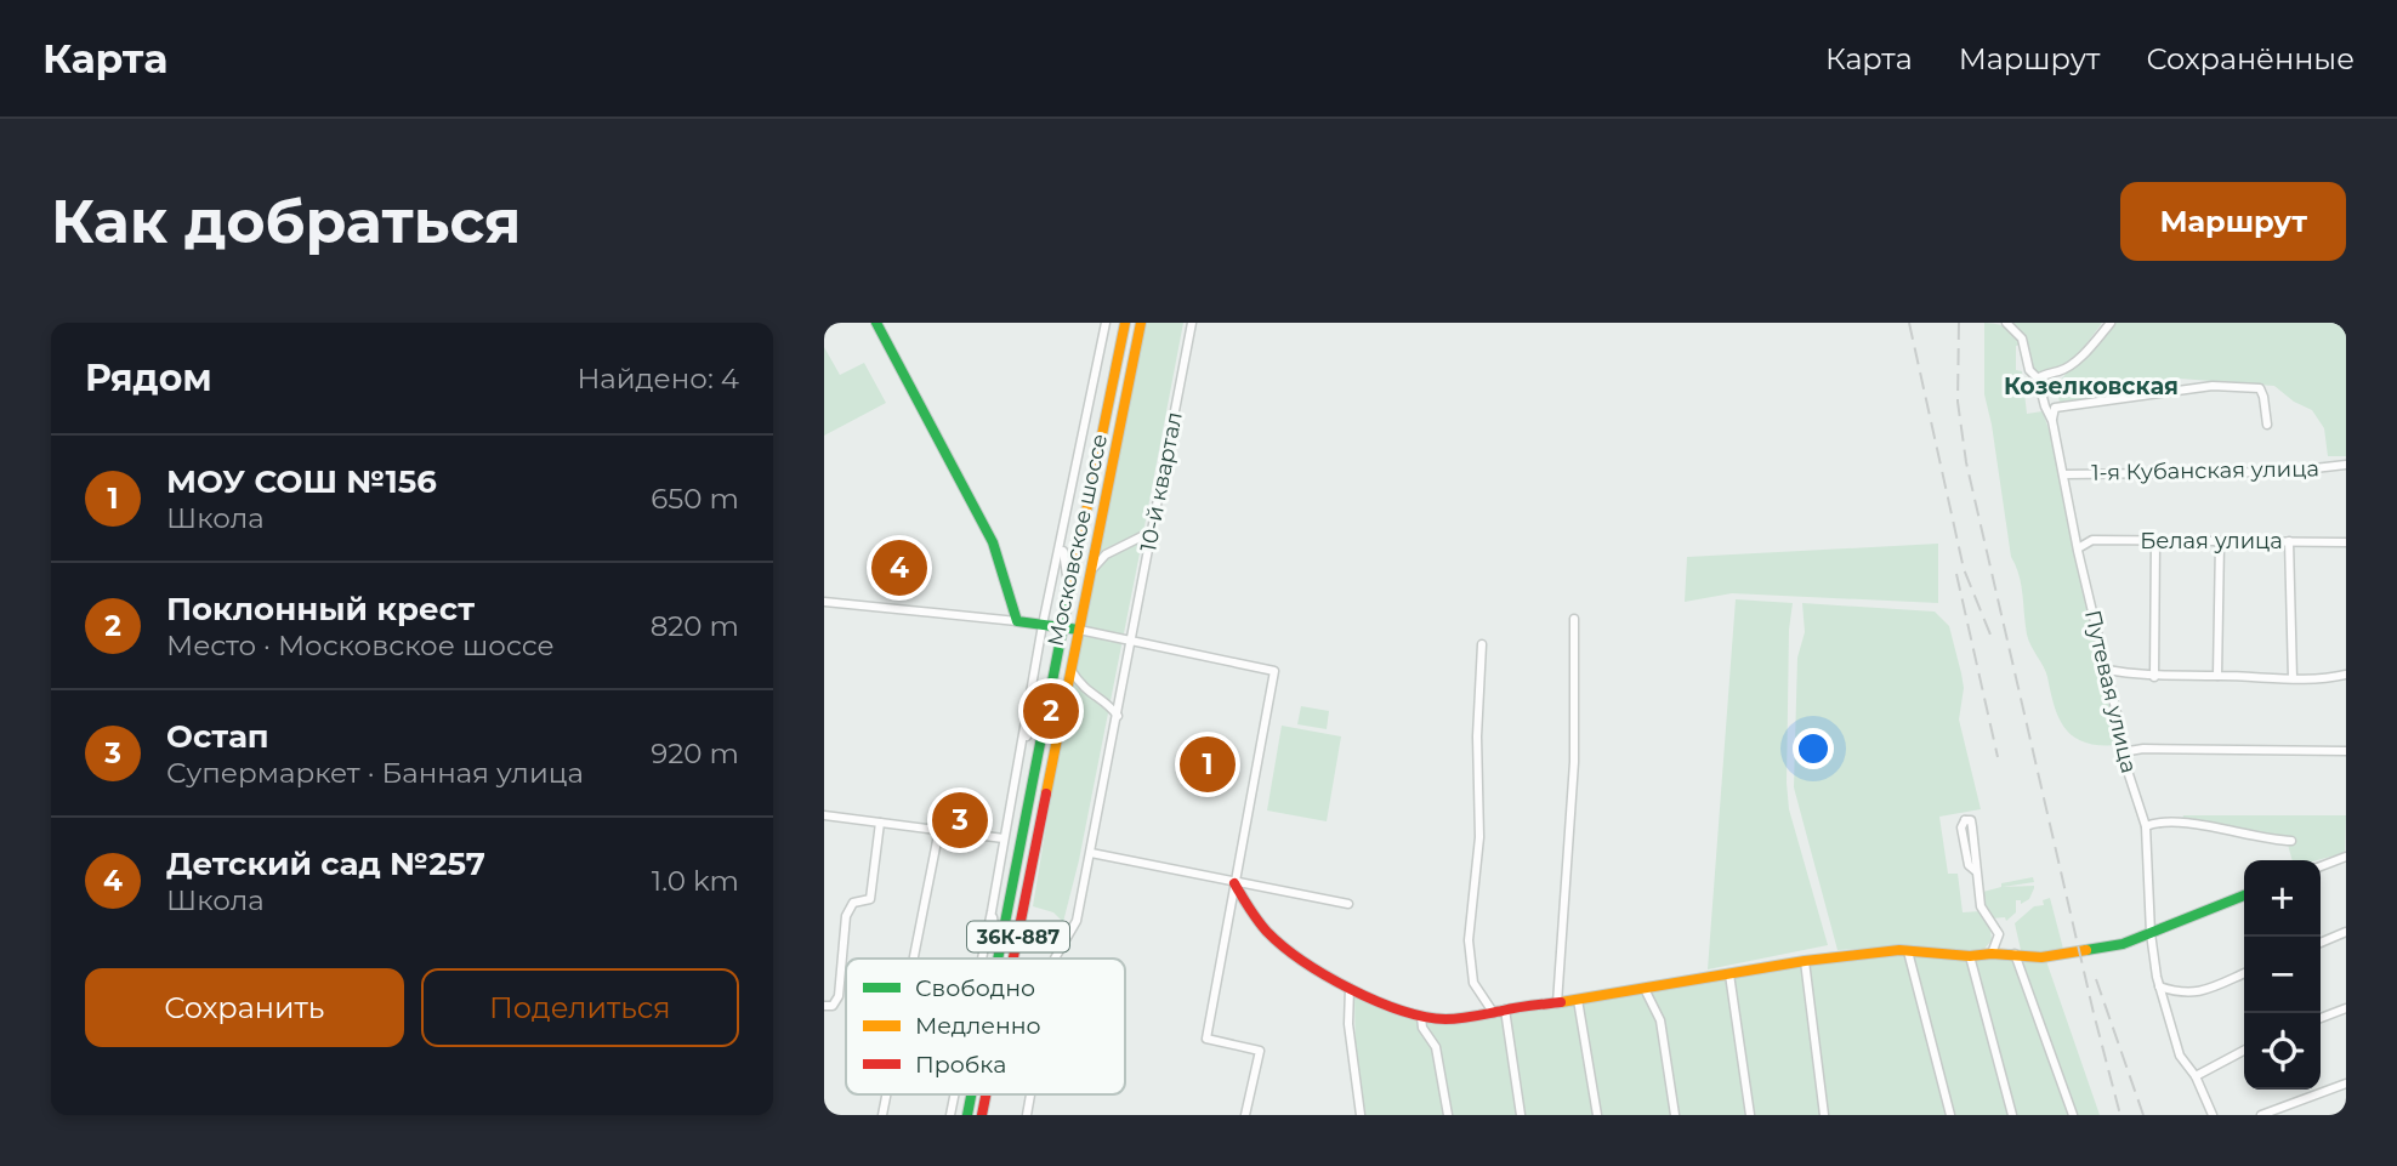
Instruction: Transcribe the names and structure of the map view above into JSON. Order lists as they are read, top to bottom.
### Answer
{
  "streets": {
    "main road": ["Московское шоссе", "36К-887"],
    "street": [
      "1-я Кубанская улица",
      "10-й квартал",
      "Белая улица",
      "Путевая улица"
    ]
  },
  "crossings": [
    ["1-я Кубанская улица", "Путевая улица"],
    ["Белая улица", "Путевая улица"]
  ],
  "districts": ["Козелковская"],
  "legend": ["Свободно", "Медленно", "Пробка"],
  "page": {
    "header": "Карта",
    "nav": ["Карта", "Маршрут", "Сохранённые"],
    "buttons": [
      "Маршрут",
      ["Сохранить", "Поделиться"]
    ],
    "title": "Как добраться",
    "heading": ["Рядом", "Найдено: 4"],
    "list": [
      {
        "mark": "1",
        "name": "МОУ СОШ №156",
        "note": "Школа",
        "value": "650 m"
      },
      {
        "mark": "2",
        "name": "Поклонный крест",
        "note": "Место · Московское шоссе",
        "value": "820 m"
      },
      {
        "mark": "3",
        "name": "Остап",
        "note": "Супермаркет · Банная улица",
        "value": "920 m"
      },
      {
        "mark": "4",
        "name": "Детский сад №257",
        "note": "Школа",
        "value": "1.0 km"
      }
    ],
    "pins": [
      "4",
      "2",
      "1",
      "3"
    ],
    "map_buttons": ["+", "−"]
  }
}
